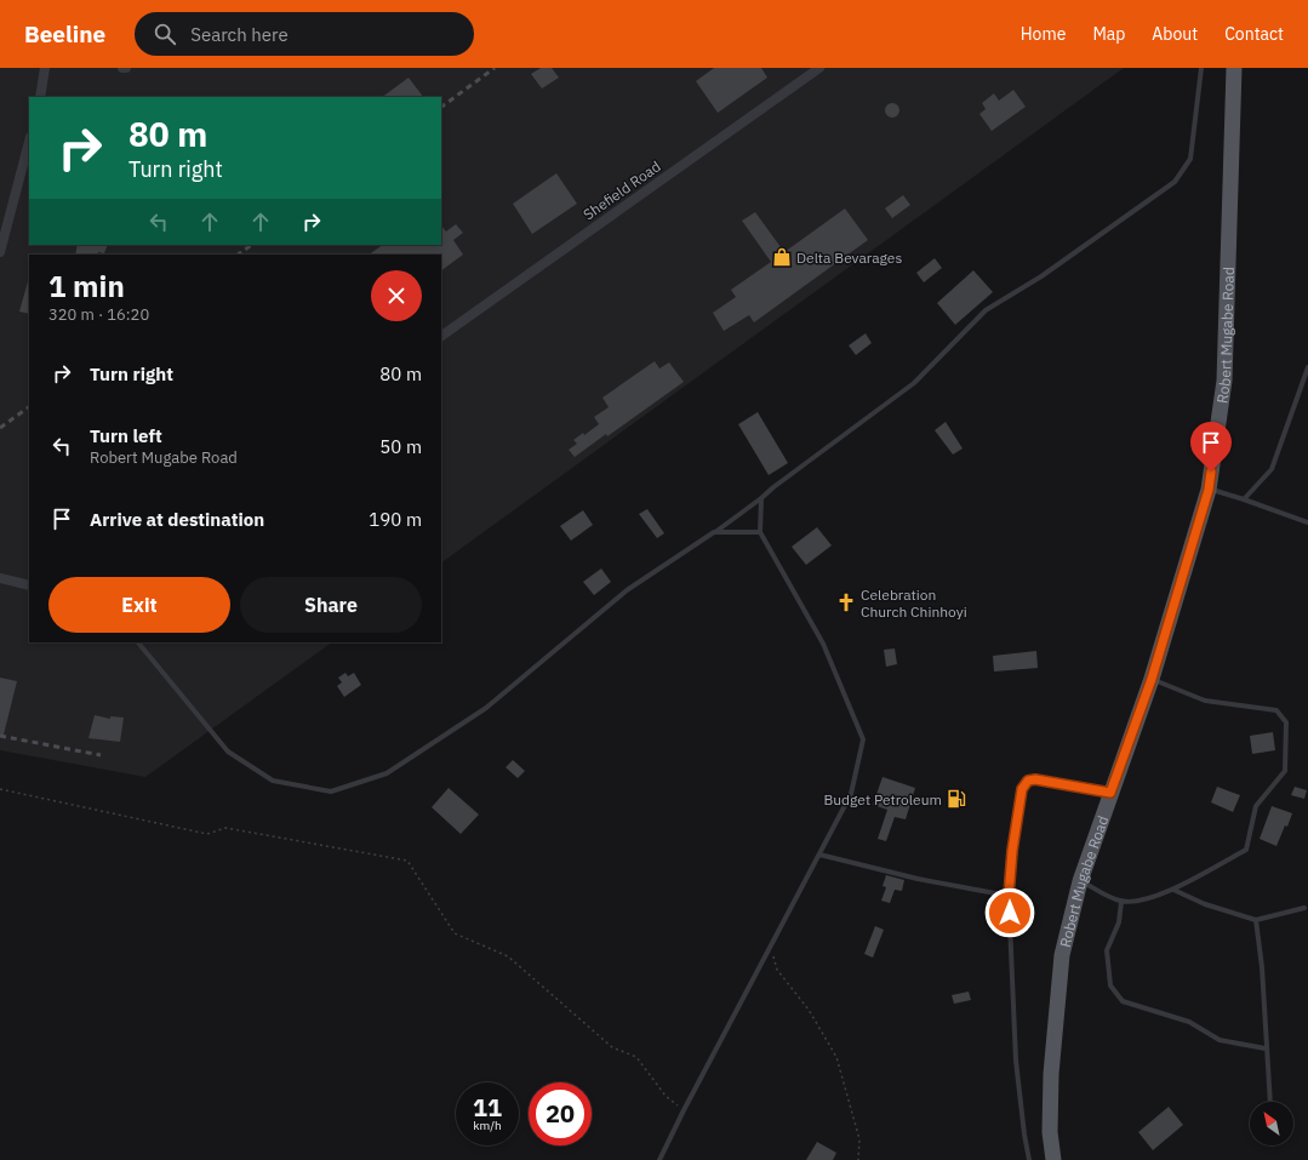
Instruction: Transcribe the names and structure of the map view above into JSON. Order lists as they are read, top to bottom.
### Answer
{
  "streets": {
    "main road": ["Robert Mugabe Road"],
    "street": ["Shefield Road"]
  },
  "places": {
    "shop": ["Delta Bevarages"],
    "church": ["Celebration Church Chinhoyi"],
    "fuel station": ["Budget Petroleum"]
  },
  "north": "top left",
  "page": {
    "header": "Beeline",
    "search": "Search here",
    "nav": [
      "Home",
      "Map",
      "About",
      "Contact"
    ],
    "turn": ["80 m", "Turn right"],
    "heading": ["1 min", "320 m · 16:20"],
    "list": [
      {
        "name": "Turn right",
        "value": "80 m"
      },
      {
        "name": "Turn left",
        "note": "Robert Mugabe Road",
        "value": "50 m"
      },
      {
        "name": "Arrive at destination",
        "value": "190 m"
      }
    ],
    "buttons": ["Exit", "Share"],
    "speed": "11 km/h",
    "limit": "20"
  }
}
